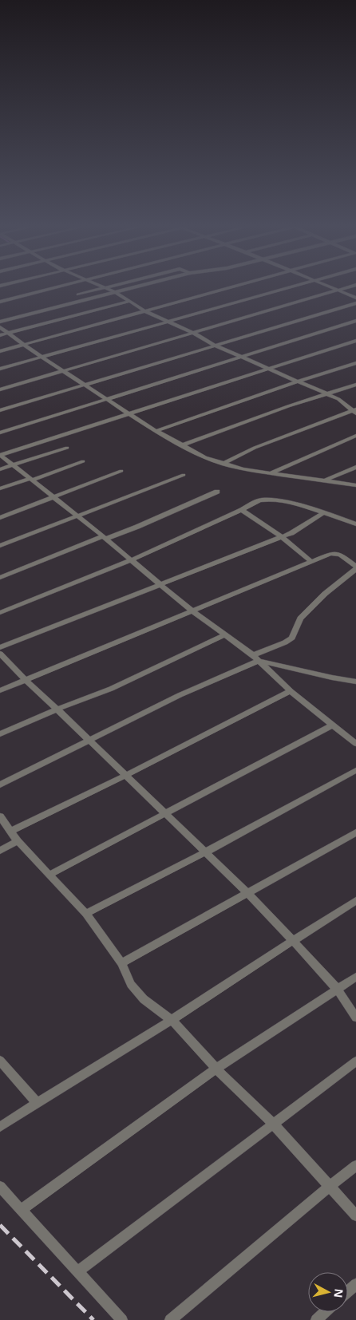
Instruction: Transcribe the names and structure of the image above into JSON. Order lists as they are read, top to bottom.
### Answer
{
  "north": "right"
}
